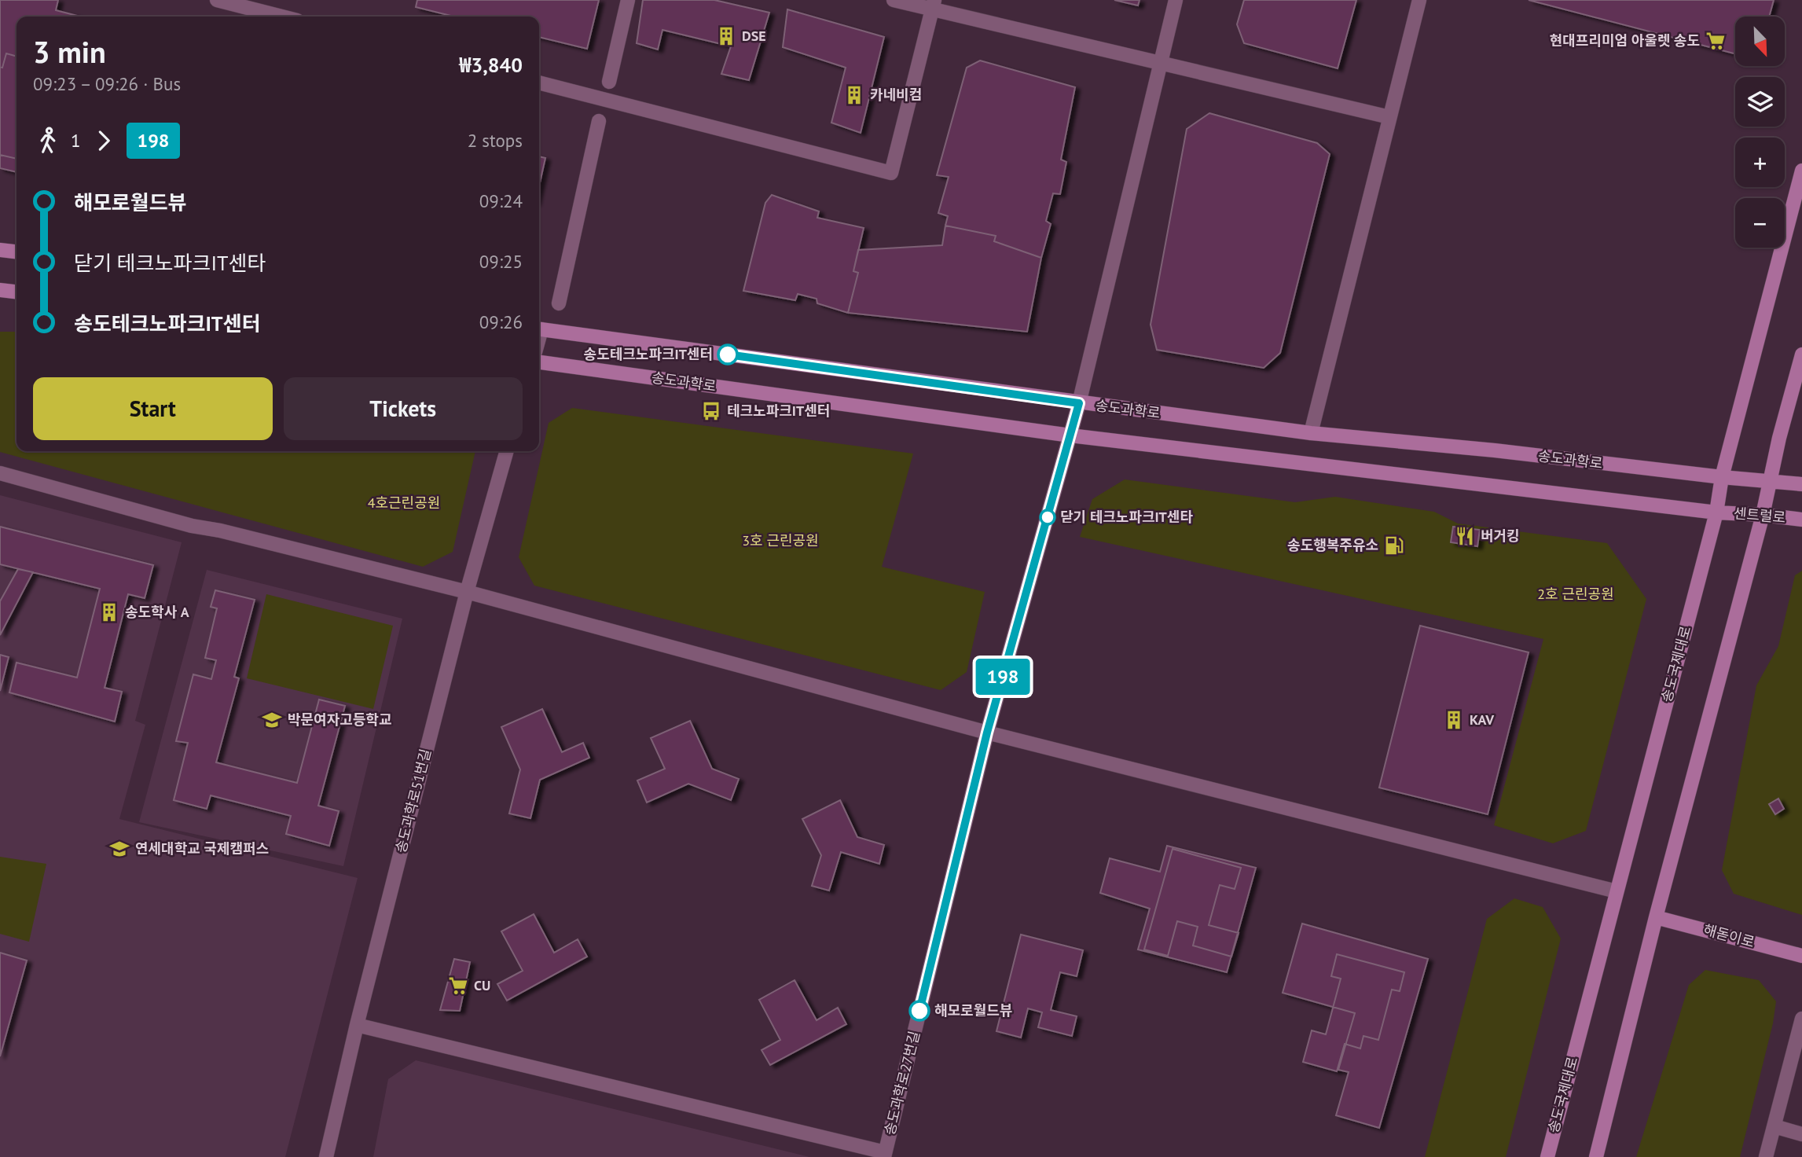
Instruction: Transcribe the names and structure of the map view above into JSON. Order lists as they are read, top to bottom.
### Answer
{
  "streets": {
    "main road": [
      "송도과학로",
      "센트럴로",
      "송도국제대로",
      "해돋이로"
    ],
    "street": ["송도과학로51번길", "송도과학로27번길"]
  },
  "crossings": [
    ["송도과학로", "센트럴로"],
    ["송도과학로", "송도국제대로"],
    ["송도과학로", "송도과학로27번길"],
    ["센트럴로", "송도국제대로"]
  ],
  "parks": ["4호근린공원", "3호 근린공원", "2호 근린공원"],
  "places": {
    "building": [
      "DSE",
      "카네비컴",
      "송도학사 A",
      "KAV"
    ],
    "supermarket": ["현대프리미엄 아울렛 송도", "CU"],
    "other": ["송도테크노파크IT센터", "닫기 테크노파크IT센타", "해모로월드뷰"],
    "bus stop": ["테크노파크IT센터"],
    "restaurant": ["버거킹"],
    "fuel station": ["송도행복주유소"],
    "school or university": ["박문여자고등학교", "연세대학교 국제캠퍼스"]
  },
  "lines": ["bus line 198"],
  "north": "bottom right",
  "page": {
    "on_map": "198",
    "map_buttons": ["+", "−"],
    "heading": ["3 min", "09:23 – 09:26 · Bus", "₩3,840"],
    "legs": ["1", "198", "2 stops"],
    "list": [
      {
        "name": "해모로월드뷰",
        "value": "09:24"
      },
      {
        "name": "닫기 테크노파크IT센타",
        "value": "09:25"
      },
      {
        "name": "송도테크노파크IT센터",
        "value": "09:26"
      }
    ],
    "buttons": ["Start", "Tickets"]
  }
}
